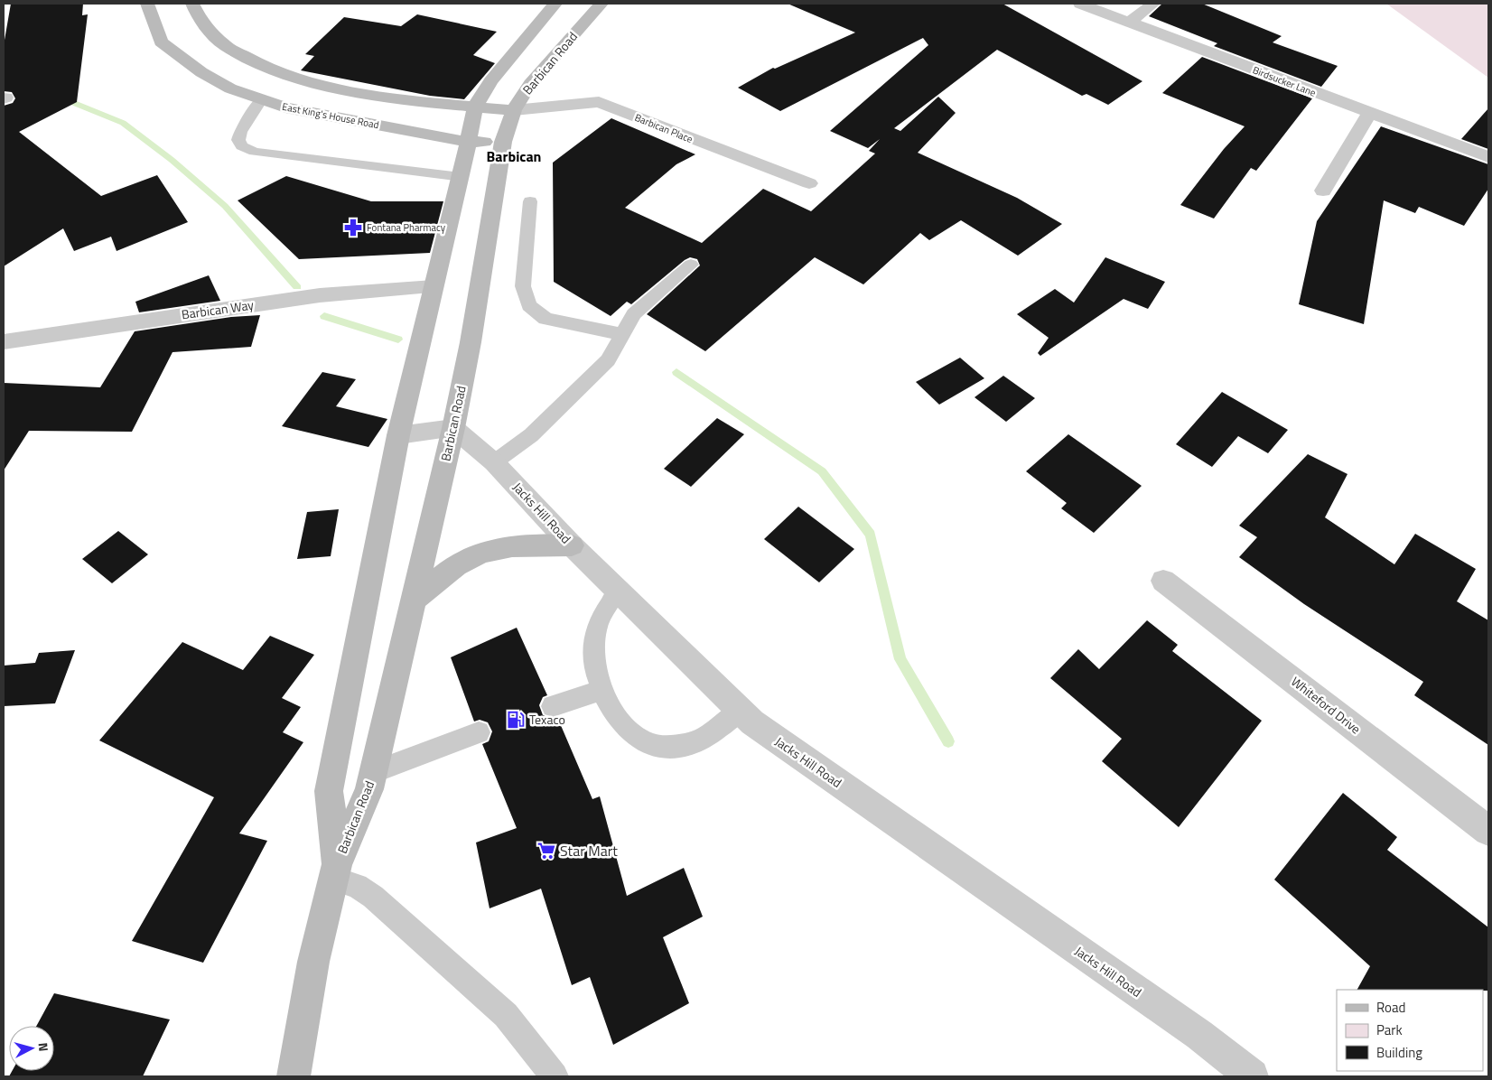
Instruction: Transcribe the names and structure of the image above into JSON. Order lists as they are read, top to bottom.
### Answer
{
  "streets": {
    "main road": ["Barbican Road", "East King's House Road"],
    "street": [
      "Birdsucker Lane",
      "Barbican Place",
      "Barbican Way",
      "Jacks Hill Road",
      "Whiteford Drive"
    ]
  },
  "crossings": [
    ["Barbican Road", "East King's House Road"],
    ["Barbican Road", "Barbican Place"],
    ["Barbican Road", "Barbican Way"],
    ["Barbican Road", "Jacks Hill Road"]
  ],
  "districts": ["Barbican"],
  "places": {
    "pharmacy": ["Fontana Pharmacy"],
    "fuel station": ["Texaco"],
    "supermarket": ["Star Mart"]
  },
  "legend": ["Road", "Park", "Building"],
  "north": "right"
}
